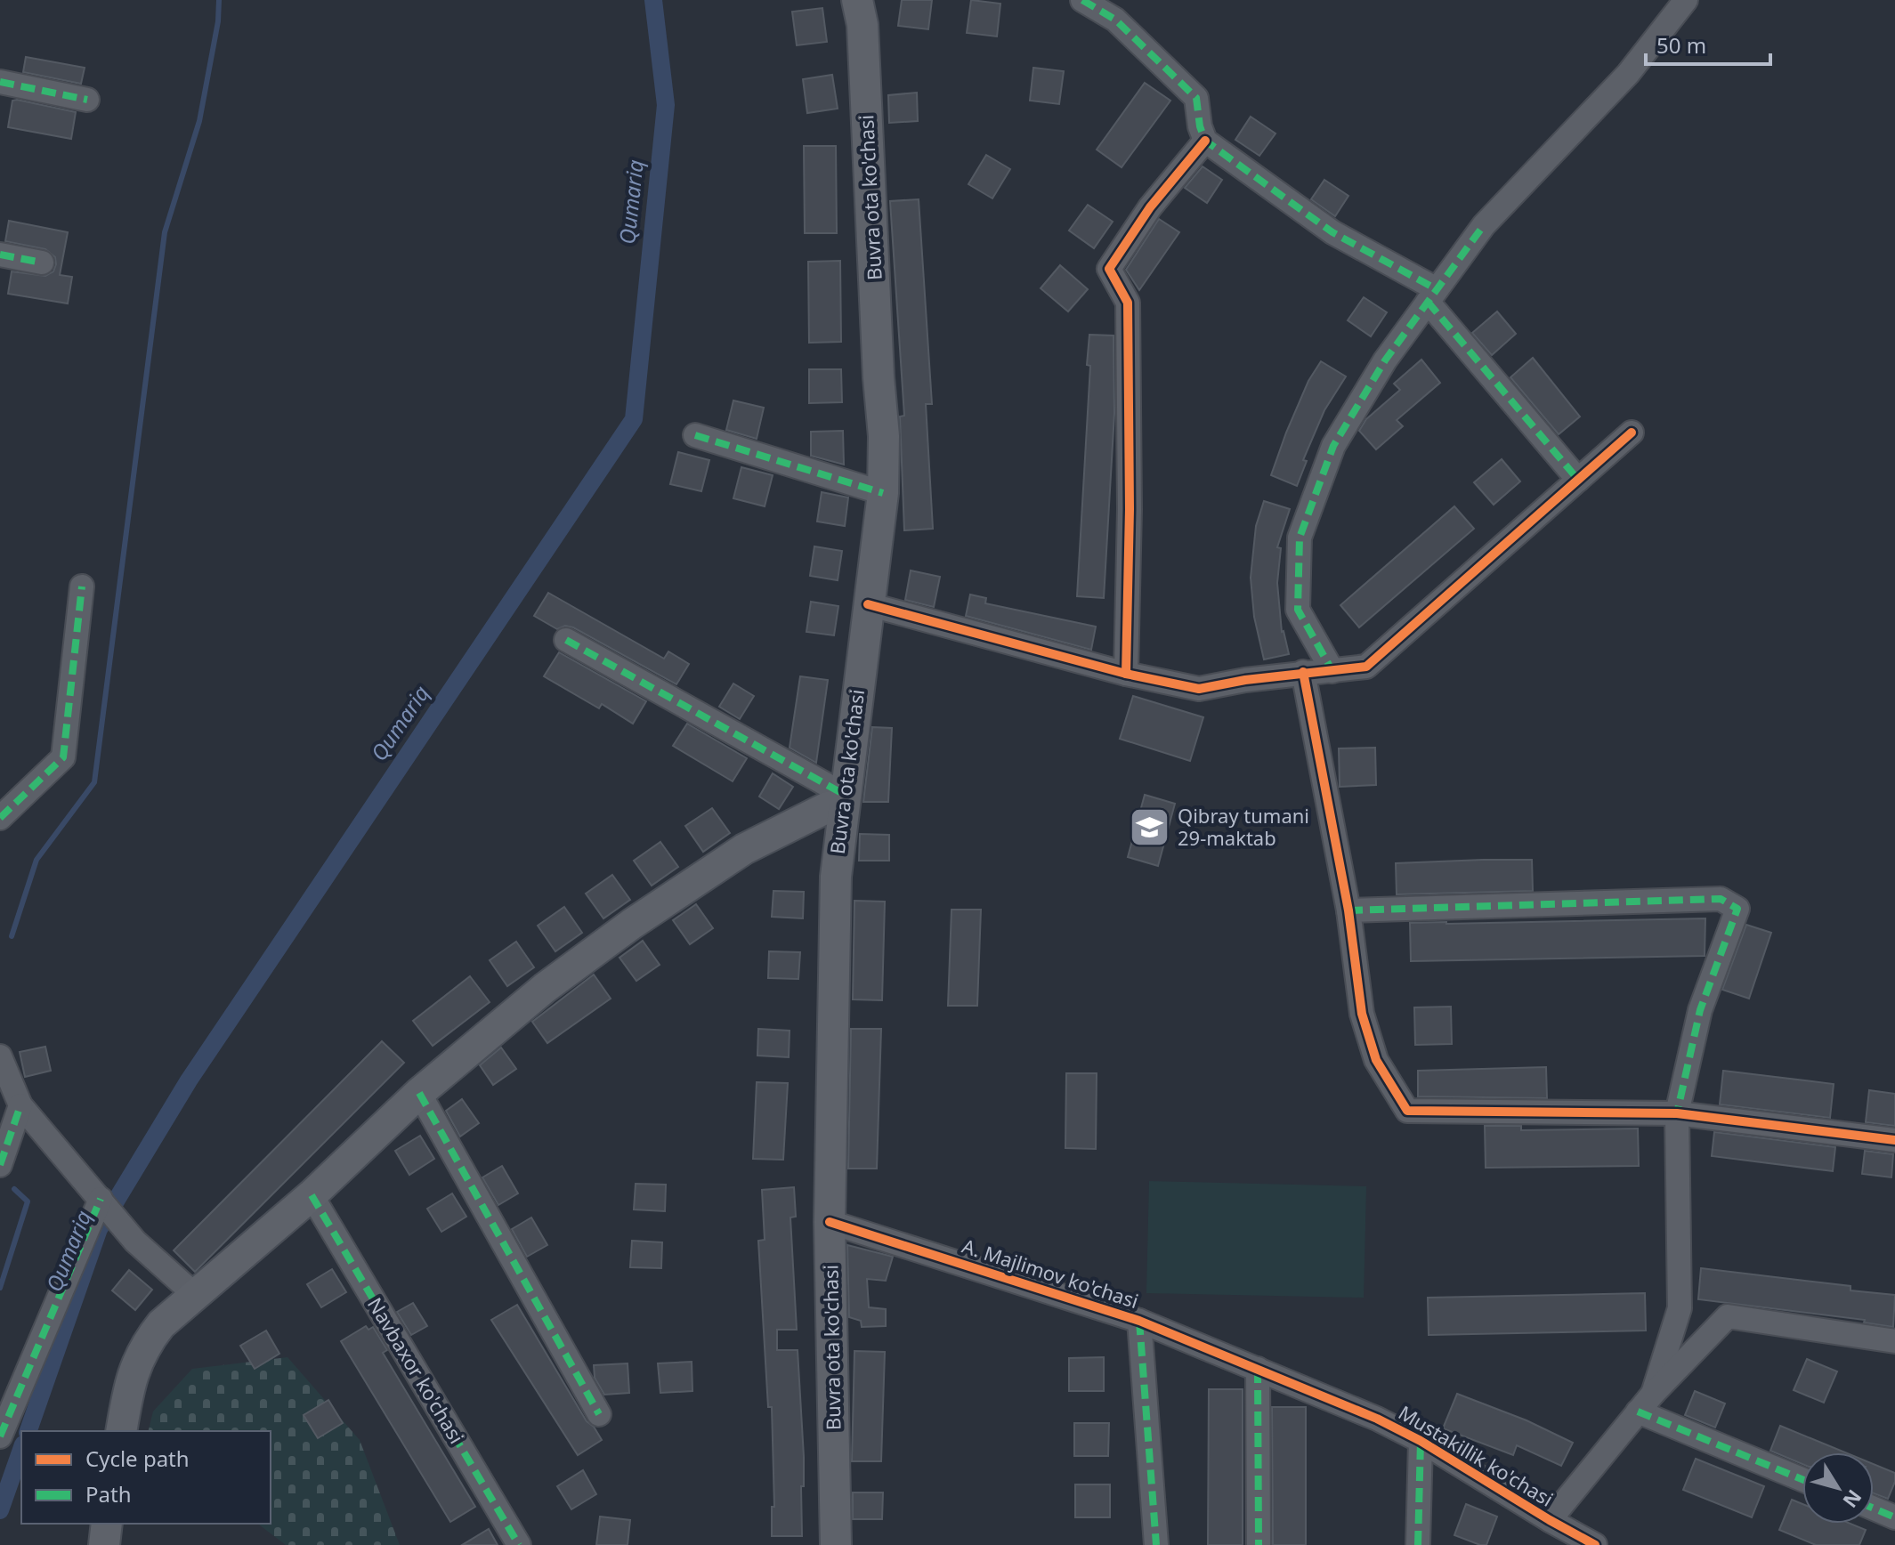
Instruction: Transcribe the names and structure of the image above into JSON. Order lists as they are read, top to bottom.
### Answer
{
  "streets": {
    "main road": ["Buvra ota ko'chasi"],
    "street": ["A. Majlimov ko'chasi", "Navbaxor ko'chasi", "Mustakillik ko'chasi"]
  },
  "crossings": [
    ["Buvra ota ko'chasi", "A. Majlimov ko'chasi"],
    ["A. Majlimov ko'chasi", "Mustakillik ko'chasi"]
  ],
  "water": ["Qumariq"],
  "places": {
    "school or university": ["Qibray tumani 29-maktab"]
  },
  "legend": ["Cycle path", "Path"],
  "scale_bar": "50 m",
  "north": "bottom right"
}
